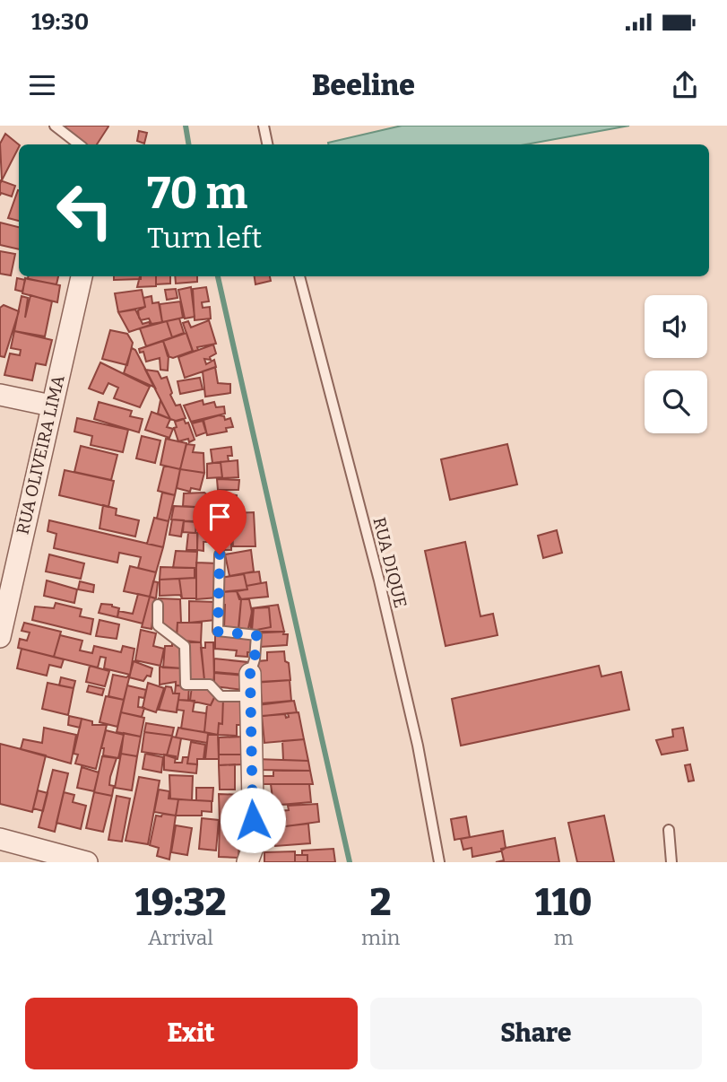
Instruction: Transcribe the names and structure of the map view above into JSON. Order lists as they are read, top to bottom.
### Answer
{
  "streets": {
    "street": ["RUA OLIVEIRA LIMA"],
    "lane": ["RUA DIQUE"]
  },
  "page": {
    "status": "19:30",
    "header": "Beeline",
    "turn": ["70 m", "Turn left"],
    "eta": [
      "19:32",
      "Arrival",
      "2",
      "min",
      "110",
      "m"
    ],
    "buttons": ["Exit", "Share"]
  }
}
